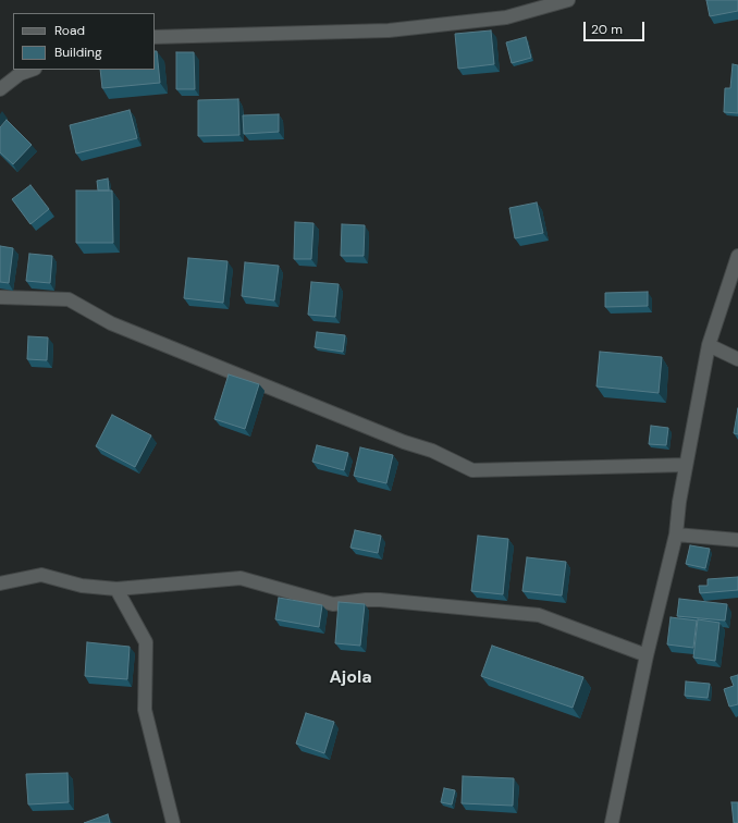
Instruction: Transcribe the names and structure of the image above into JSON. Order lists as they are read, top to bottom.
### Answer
{
  "districts": ["Ajola"],
  "legend": ["Road", "Building"],
  "scale_bar": "20 m"
}
